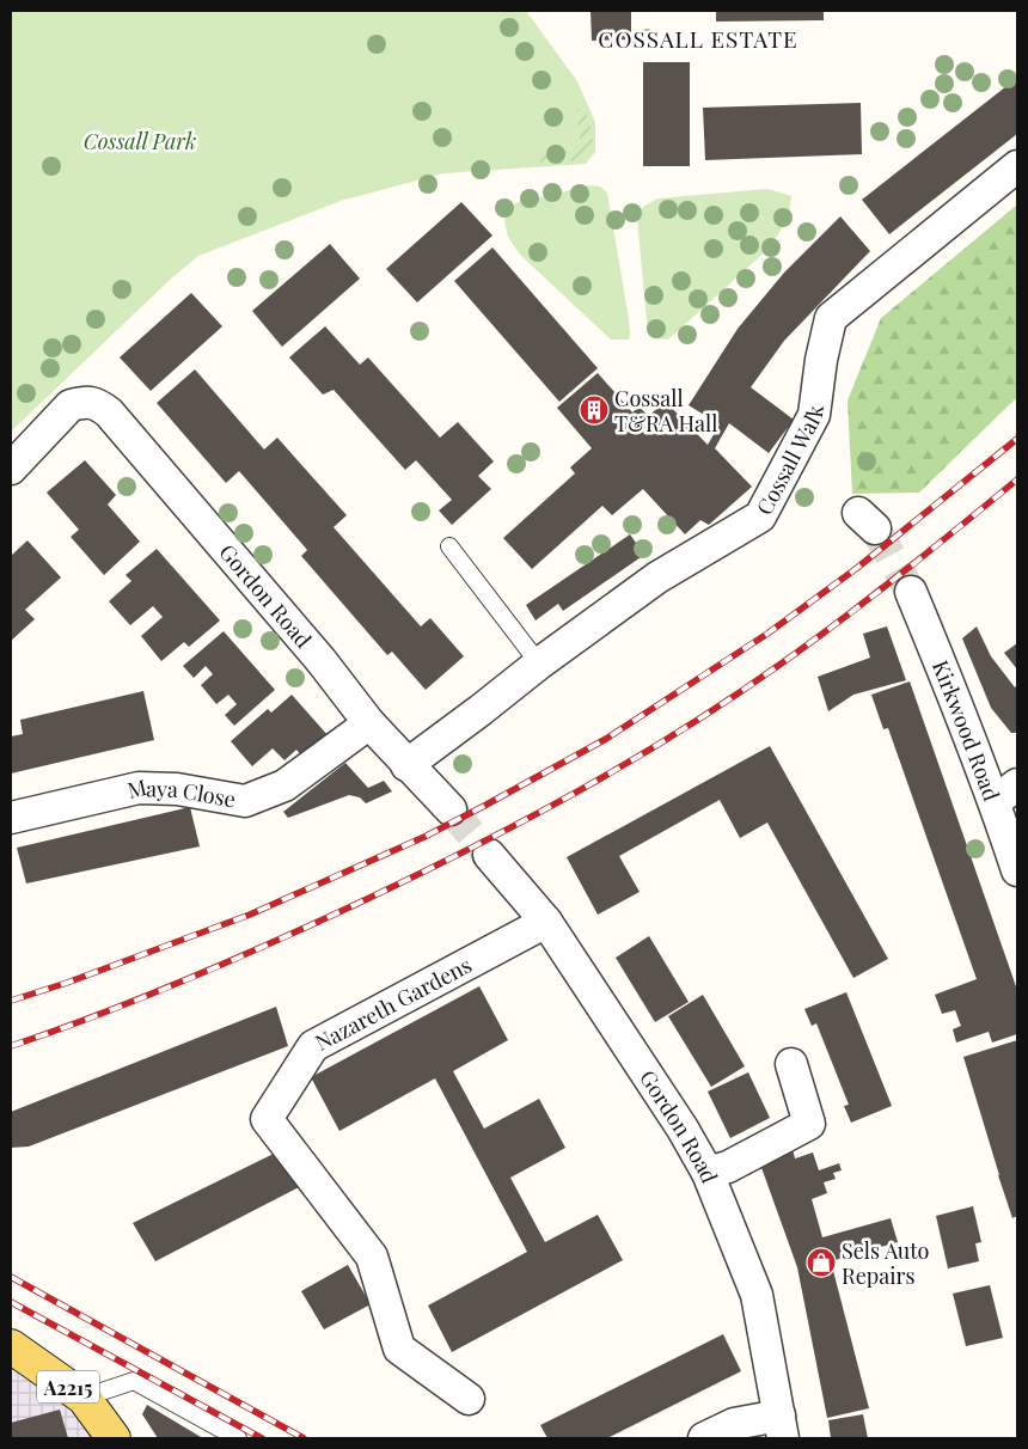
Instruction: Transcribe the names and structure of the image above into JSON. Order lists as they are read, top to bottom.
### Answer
{
  "streets": {
    "main road": ["A2215"],
    "street": [
      "Cossall Walk",
      "Gordon Road",
      "Kirkwood Road",
      "Maya Close",
      "Nazareth Gardens"
    ]
  },
  "crossings": [
    ["Cossall Walk", "Gordon Road"],
    ["Gordon Road", "Maya Close"],
    ["Gordon Road", "Nazareth Gardens"]
  ],
  "districts": ["COSSALL ESTATE"],
  "parks": ["Cossall Park"],
  "places": {
    "building": ["Cossall T&RA Hall"],
    "shop": ["Sels Auto Repairs"]
  }
}
